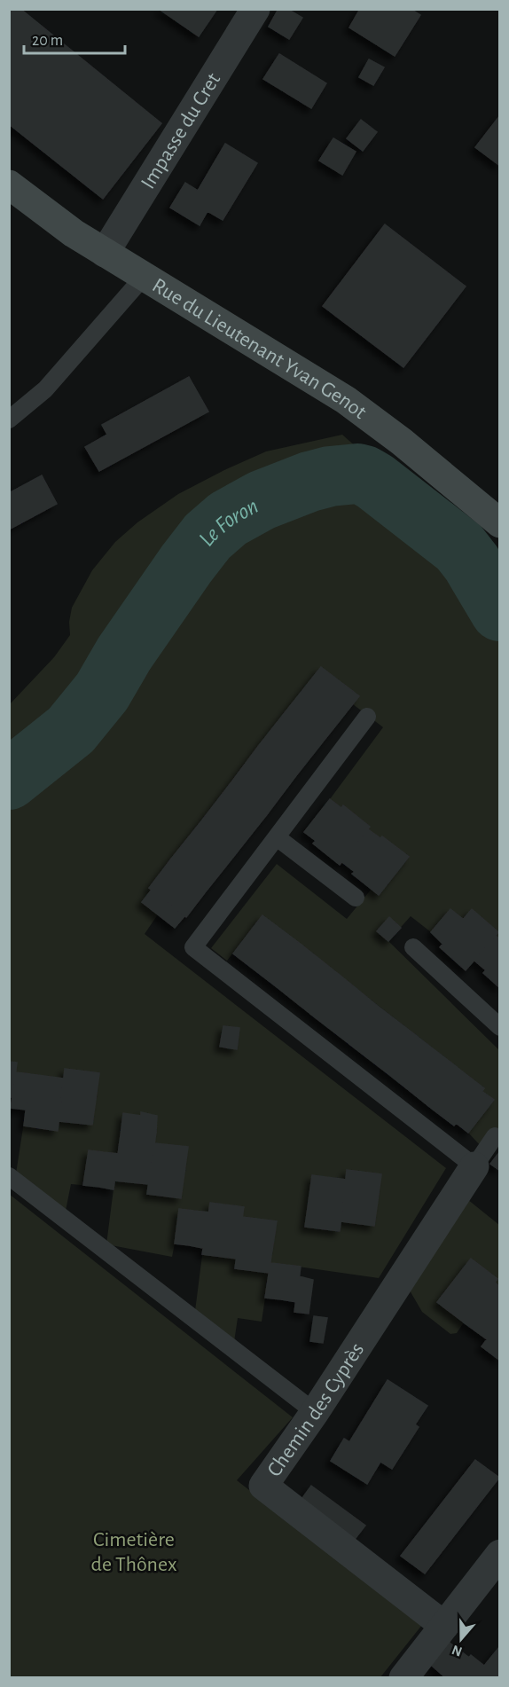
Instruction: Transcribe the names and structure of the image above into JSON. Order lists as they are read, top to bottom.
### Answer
{
  "streets": {
    "street": ["Impasse du Cret", "Rue du Lieutenant Yvan Genot", "Chemin des Cyprès"]
  },
  "crossings": [
    ["Impasse du Cret", "Rue du Lieutenant Yvan Genot"]
  ],
  "water": ["Le Foron"],
  "parks": ["Cimetière de Thônex"],
  "scale_bar": "20 m",
  "north": "bottom"
}
